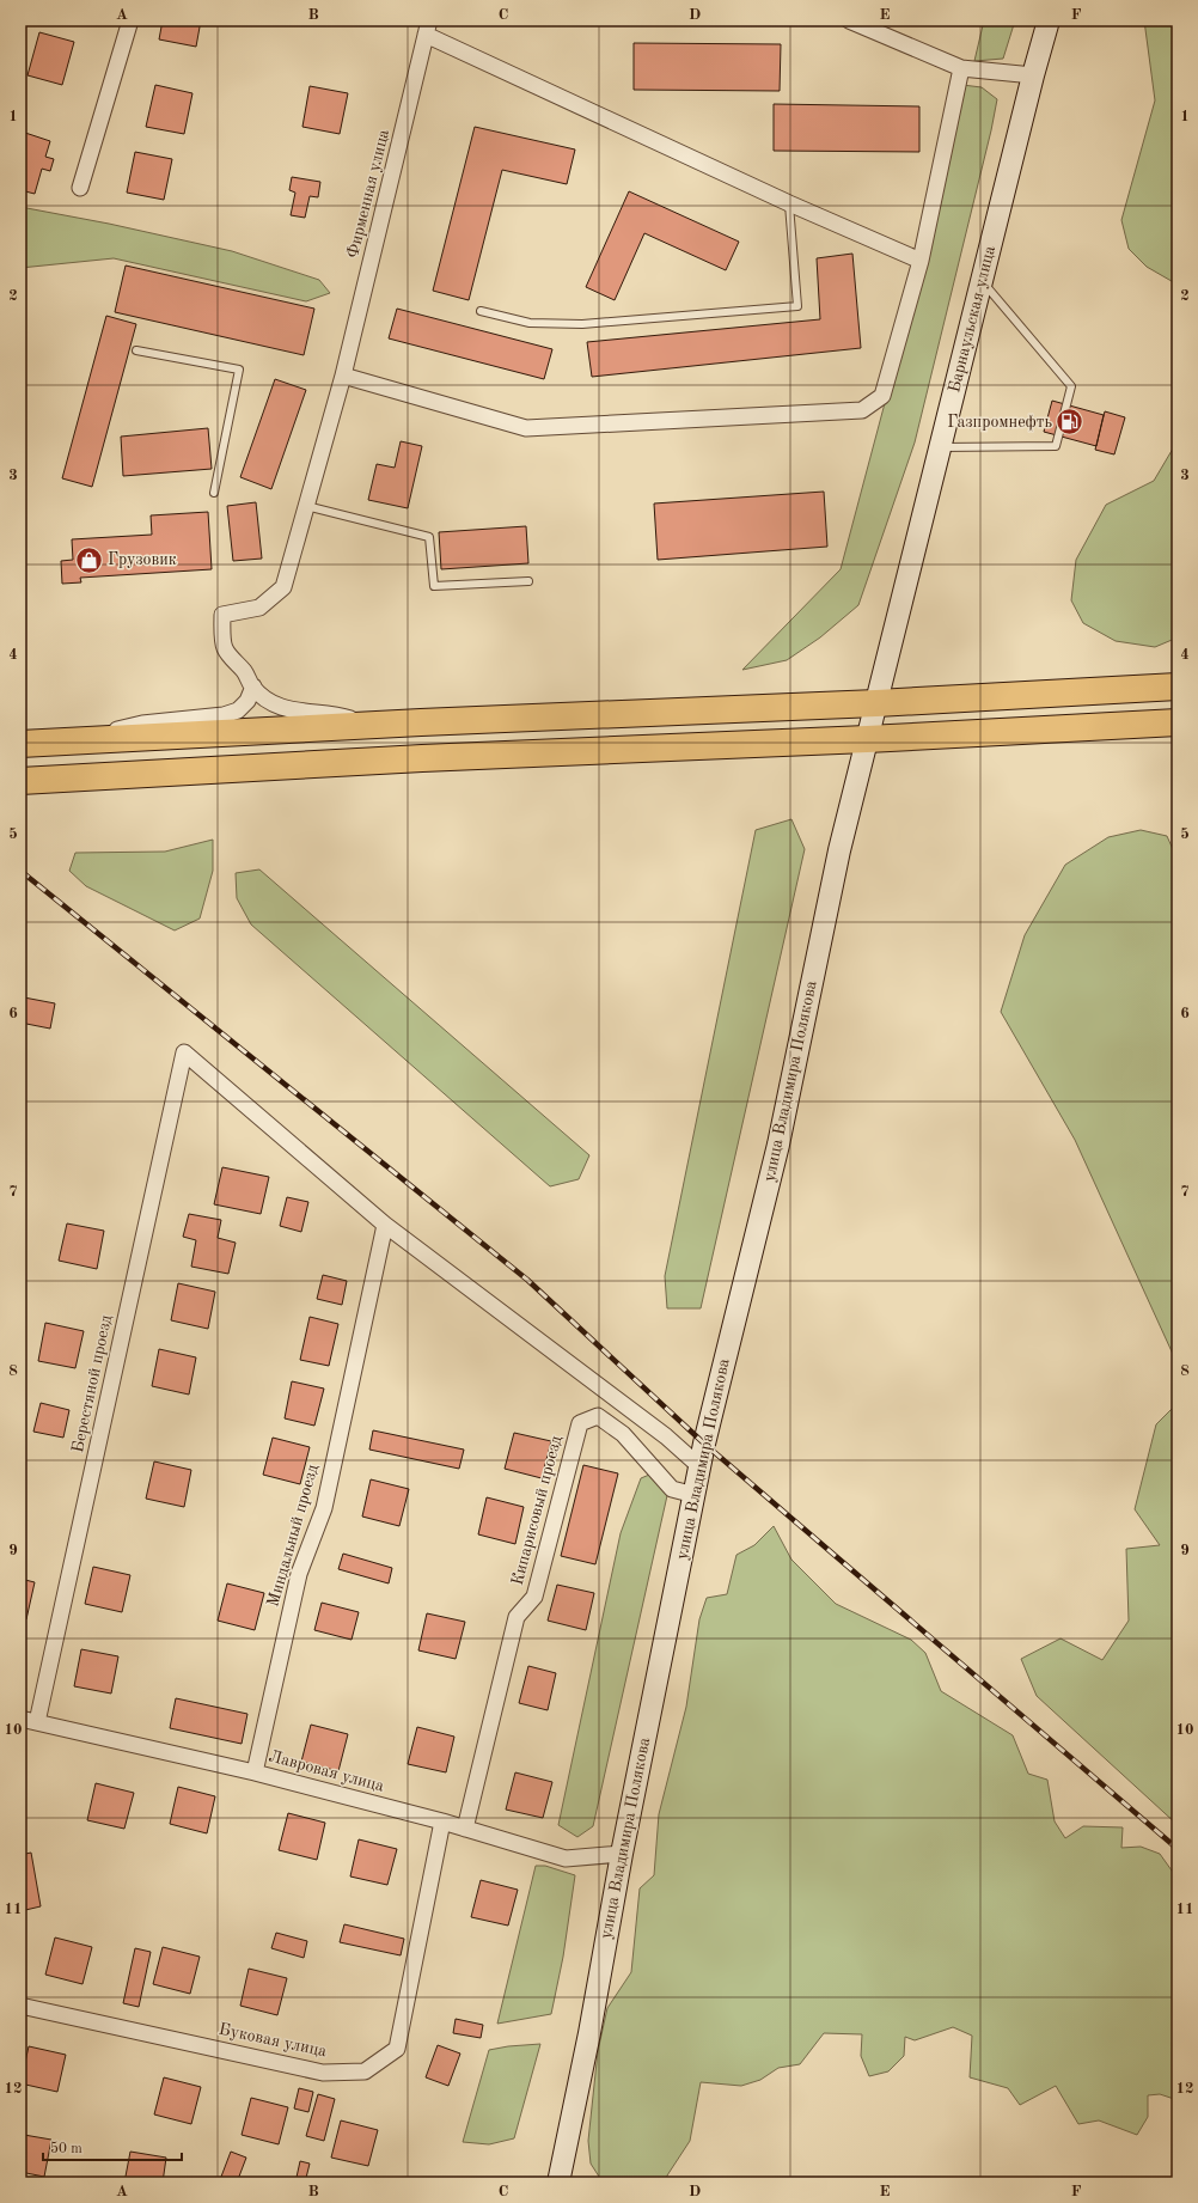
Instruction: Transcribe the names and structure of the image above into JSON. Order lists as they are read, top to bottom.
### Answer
{
  "streets": {
    "street": [
      "Фирменная улица",
      "Барнаульская улица",
      "улица Владимира Полякова",
      "Берестяной проезд",
      "Кипарисовый проезд",
      "Миндальный проезд",
      "Лавровая улица",
      "Буковая улица"
    ]
  },
  "crossings": [
    ["Барнаульская улица", "улица Владимира Полякова"],
    ["улица Владимира Полякова", "Кипарисовый проезд"],
    ["улица Владимира Полякова", "Лавровая улица"],
    ["Берестяной проезд", "Миндальный проезд"],
    ["Берестяной проезд", "Лавровая улица"],
    ["Кипарисовый проезд", "Лавровая улица"],
    ["Миндальный проезд", "Лавровая улица"],
    ["Лавровая улица", "Буковая улица"]
  ],
  "places": {
    "fuel station": ["Газпромнефть"],
    "shop": ["Грузовик"]
  },
  "scale_bar": "50 m",
  "grid": {
    "columns": [
      "A",
      "B",
      "C",
      "D",
      "E",
      "F"
    ],
    "rows": [
      "1",
      "2",
      "3",
      "4",
      "5",
      "6",
      "7",
      "8",
      "9",
      "10",
      "11",
      "12"
    ]
  }
}
